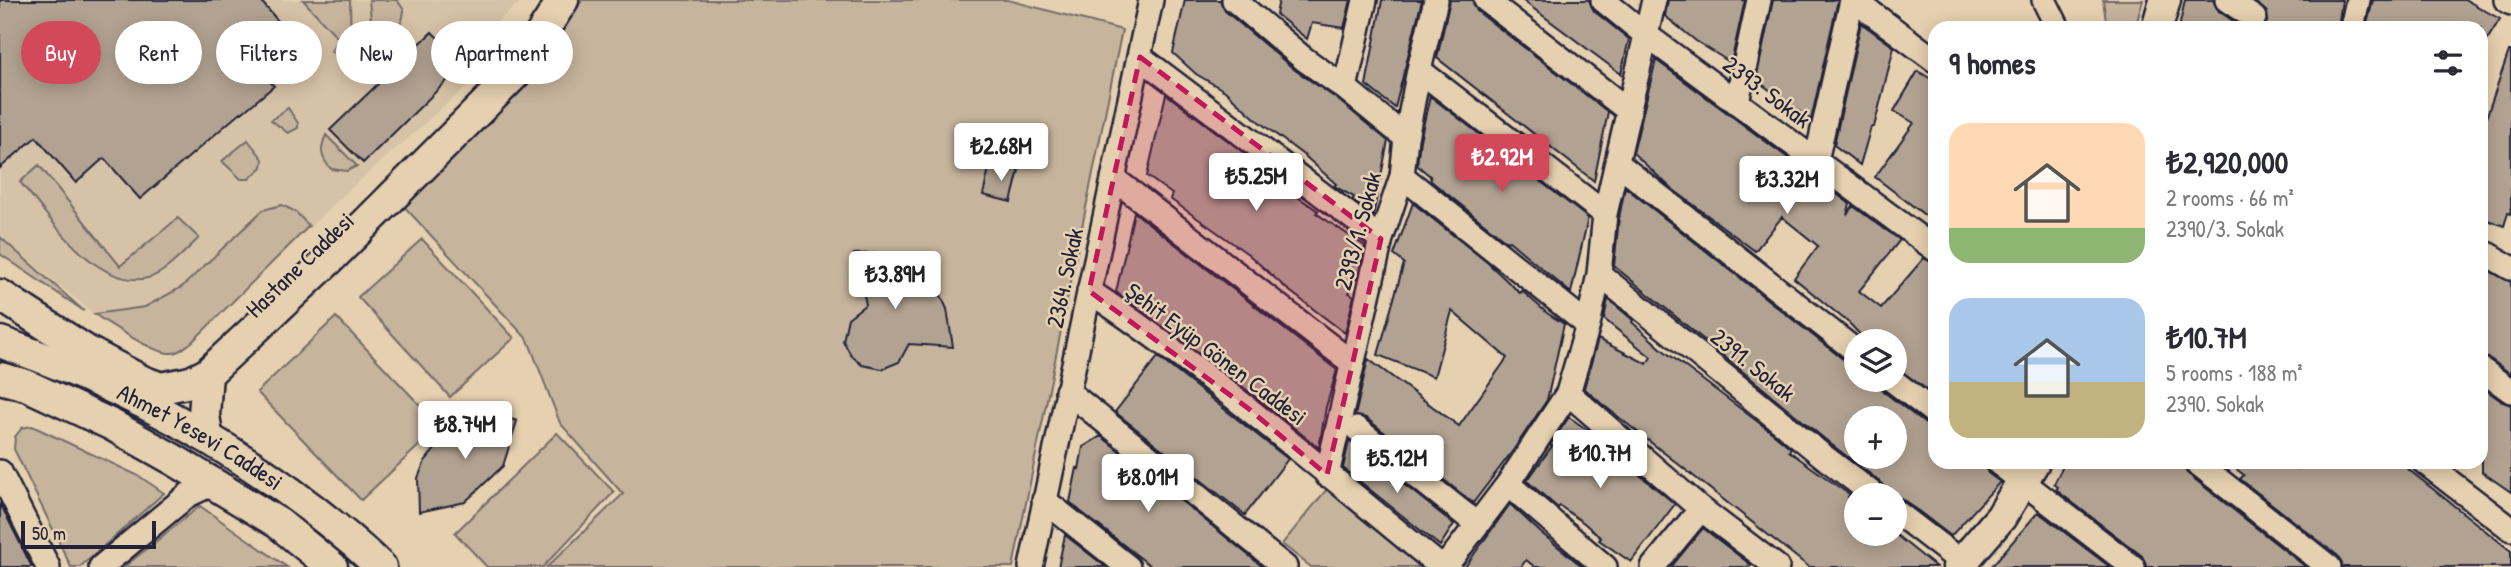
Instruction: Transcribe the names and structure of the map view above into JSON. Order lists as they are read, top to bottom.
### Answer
{
  "streets": {
    "main road": ["Hastane Caddesi", "Ahmet Yesevi Caddesi"],
    "street": [
      "2393. Sokak",
      "2393/1. Sokak",
      "2364. Sokak",
      "Şehit Eyüp Gönen Caddesi",
      "2391. Sokak"
    ]
  },
  "crossings": [
    ["2393/1. Sokak", "Şehit Eyüp Gönen Caddesi"],
    ["Hastane Caddesi", "Ahmet Yesevi Caddesi"],
    ["2364. Sokak", "Şehit Eyüp Gönen Caddesi"]
  ],
  "scale_bar": "50 m",
  "page": {
    "chip": [
      "Buy",
      "Rent",
      "Filters",
      "New",
      "Apartment"
    ],
    "heading": "9 homes",
    "list": [
      {
        "name": "₺2,920,000",
        "note": "2 rooms · 66 m² · 2390/3. Sokak"
      },
      {
        "name": "₺10.7M",
        "note": "5 rooms · 188 m² · 2390. Sokak"
      }
    ],
    "price": [
      "₺2.68M",
      "₺2.92M",
      "₺5.25M",
      "₺3.32M",
      "₺3.89M",
      "₺8.74M",
      "₺10.7M",
      "₺5.12M",
      "₺8.01M"
    ],
    "map_buttons": ["+", "−"],
    "scale": "50 m"
  }
}
